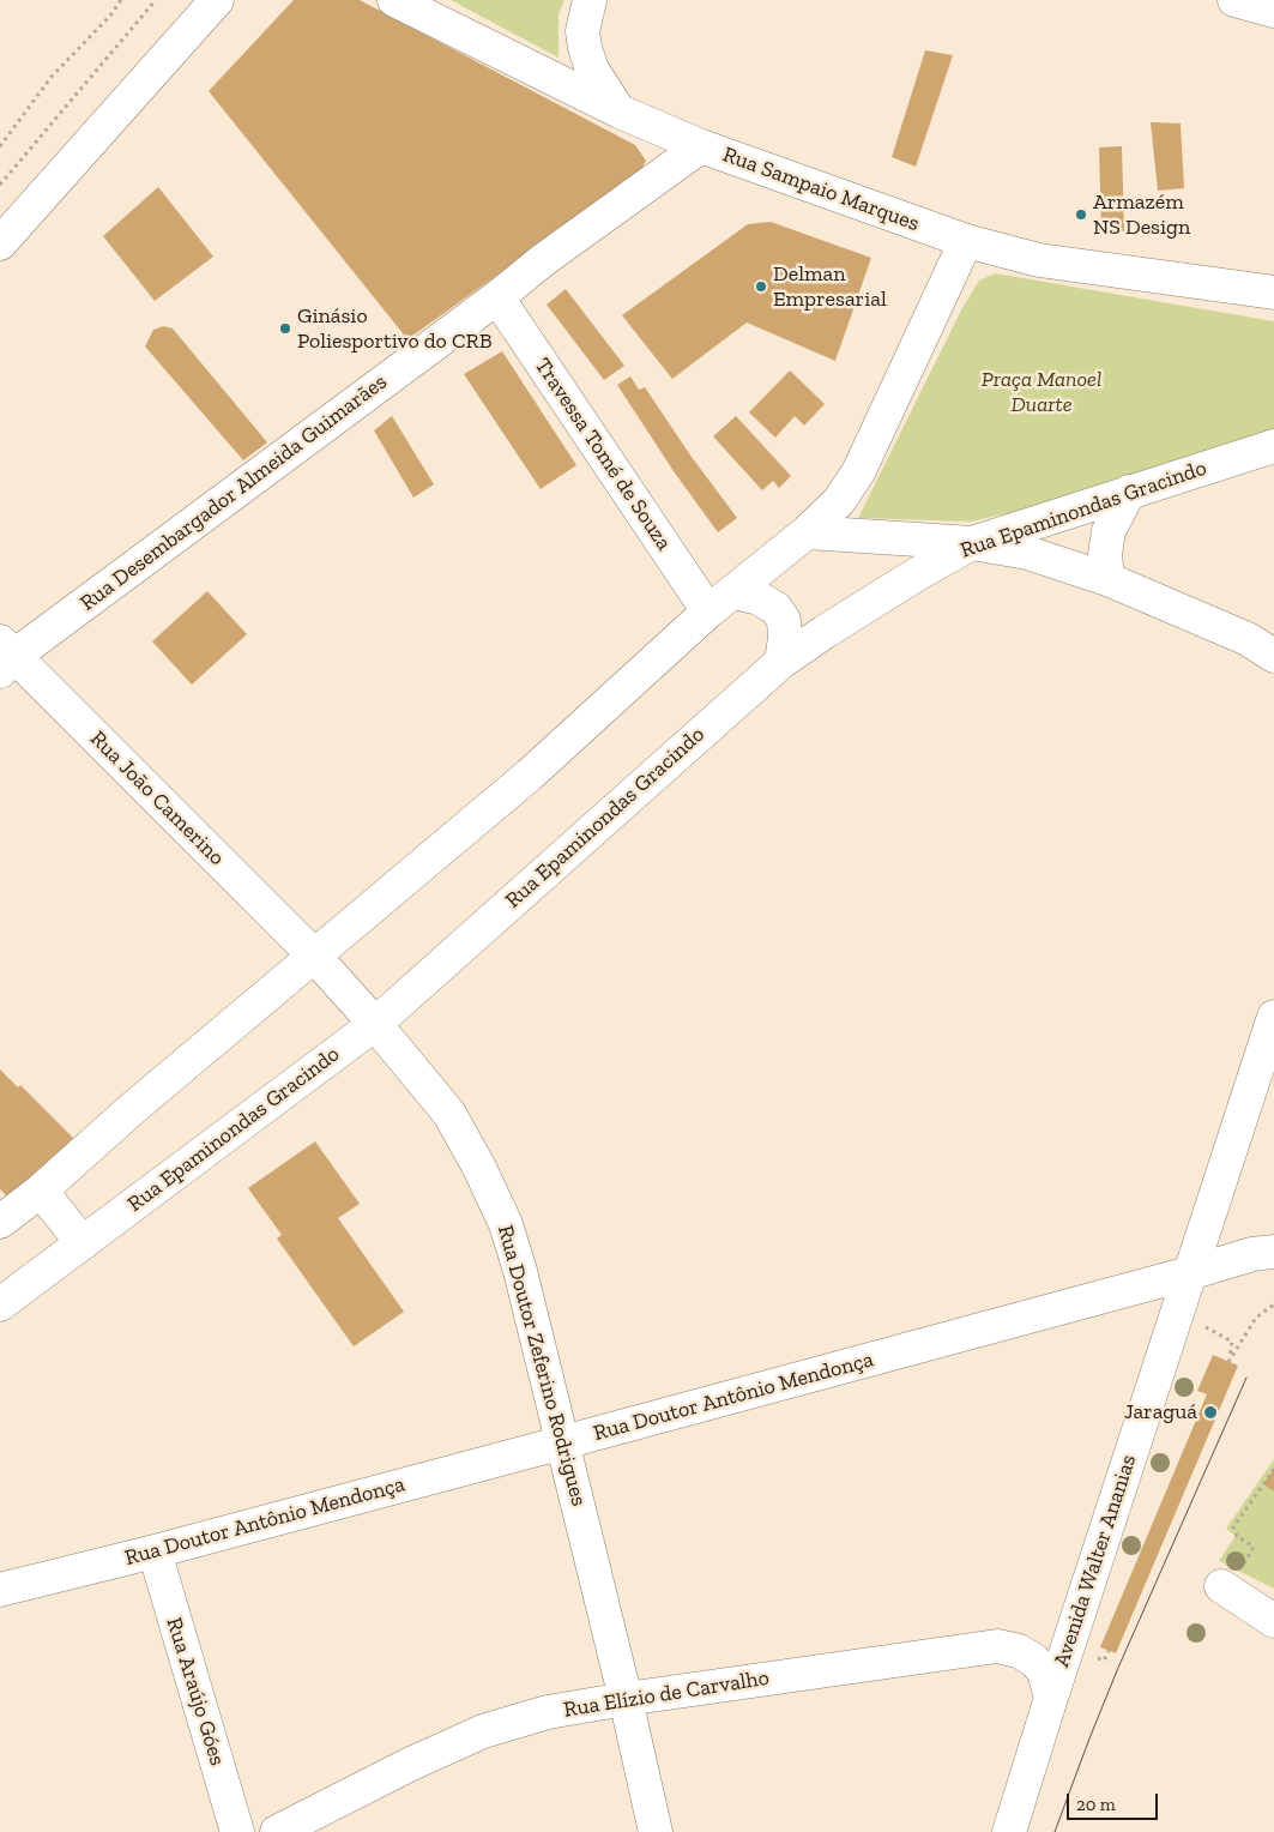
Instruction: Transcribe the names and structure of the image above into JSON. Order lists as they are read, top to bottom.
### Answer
{
  "streets": {
    "street": [
      "Rua Sampaio Marques",
      "Travessa Tomé de Souza",
      "Rua Desembargador Almeida Guimarães",
      "Rua Epaminondas Gracindo",
      "Rua João Camerino",
      "Rua Doutor Zeferino Rodrigues",
      "Rua Doutor Antônio Mendonça",
      "Avenida Walter Ananias",
      "Rua Araújo Góes",
      "Rua Elízio de Carvalho"
    ]
  },
  "crossings": [
    ["Rua Sampaio Marques", "Rua Desembargador Almeida Guimarães"],
    ["Travessa Tomé de Souza", "Rua Desembargador Almeida Guimarães"],
    ["Rua Desembargador Almeida Guimarães", "Rua João Camerino"],
    ["Rua Epaminondas Gracindo", "Rua Doutor Zeferino Rodrigues"],
    ["Rua João Camerino", "Rua Doutor Zeferino Rodrigues"],
    ["Rua Doutor Zeferino Rodrigues", "Rua Doutor Antônio Mendonça"],
    ["Rua Doutor Zeferino Rodrigues", "Rua Elízio de Carvalho"],
    ["Rua Doutor Antônio Mendonça", "Avenida Walter Ananias"],
    ["Rua Doutor Antônio Mendonça", "Rua Araújo Góes"],
    ["Avenida Walter Ananias", "Rua Elízio de Carvalho"]
  ],
  "parks": ["Praça Manoel Duarte"],
  "places": [
    "Armazém NS Design",
    "Delman Empresarial",
    "Ginásio Poliesportivo do CRB",
    "Jaraguá"
  ],
  "scale_bar": "20 m"
}
